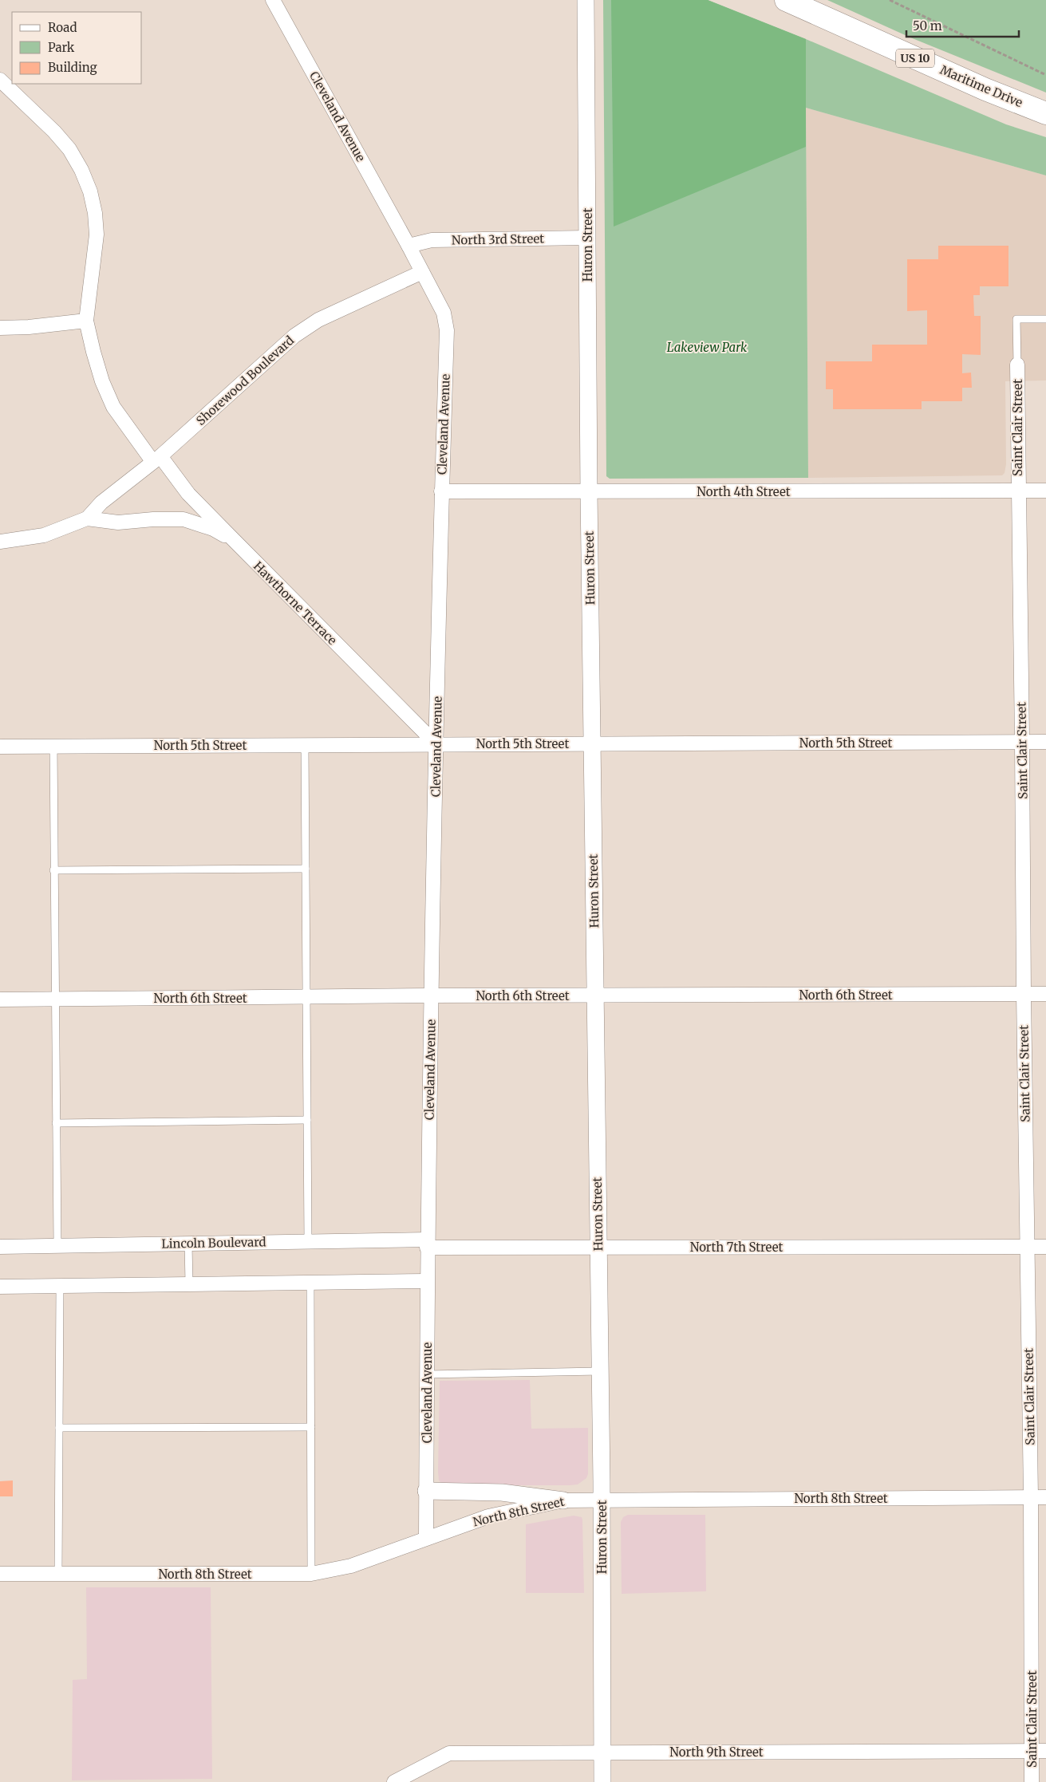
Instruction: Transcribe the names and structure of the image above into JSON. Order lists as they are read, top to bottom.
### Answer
{
  "streets": {
    "main road": ["US 10", "Maritime Drive"],
    "street": [
      "Cleveland Avenue",
      "North 3rd Street",
      "Huron Street",
      "Shorewood Boulevard",
      "Saint Clair Street",
      "North 4th Street",
      "Hawthorne Terrace",
      "North 5th Street",
      "North 6th Street",
      "Lincoln Boulevard",
      "North 7th Street",
      "North 8th Street",
      "North 9th Street"
    ]
  },
  "crossings": [
    ["Cleveland Avenue", "North 3rd Street"],
    ["Cleveland Avenue", "Shorewood Boulevard"],
    ["Cleveland Avenue", "North 4th Street"],
    ["Cleveland Avenue", "Hawthorne Terrace"],
    ["Cleveland Avenue", "North 5th Street"],
    ["Cleveland Avenue", "North 6th Street"],
    ["Cleveland Avenue", "Lincoln Boulevard"],
    ["Cleveland Avenue", "North 7th Street"],
    ["Cleveland Avenue", "North 8th Street"],
    ["North 3rd Street", "Huron Street"],
    ["Huron Street", "North 4th Street"],
    ["Huron Street", "North 5th Street"],
    ["Huron Street", "North 6th Street"],
    ["Huron Street", "North 7th Street"],
    ["Huron Street", "North 8th Street"],
    ["Huron Street", "North 9th Street"],
    ["Shorewood Boulevard", "Hawthorne Terrace"],
    ["Saint Clair Street", "North 4th Street"],
    ["Saint Clair Street", "North 5th Street"],
    ["Saint Clair Street", "North 6th Street"],
    ["Saint Clair Street", "North 7th Street"],
    ["Saint Clair Street", "North 8th Street"],
    ["Saint Clair Street", "North 9th Street"],
    ["Hawthorne Terrace", "North 5th Street"],
    ["Lincoln Boulevard", "North 7th Street"]
  ],
  "parks": ["Lakeview Park"],
  "legend": ["Road", "Park", "Building"],
  "scale_bar": "50 m"
}
